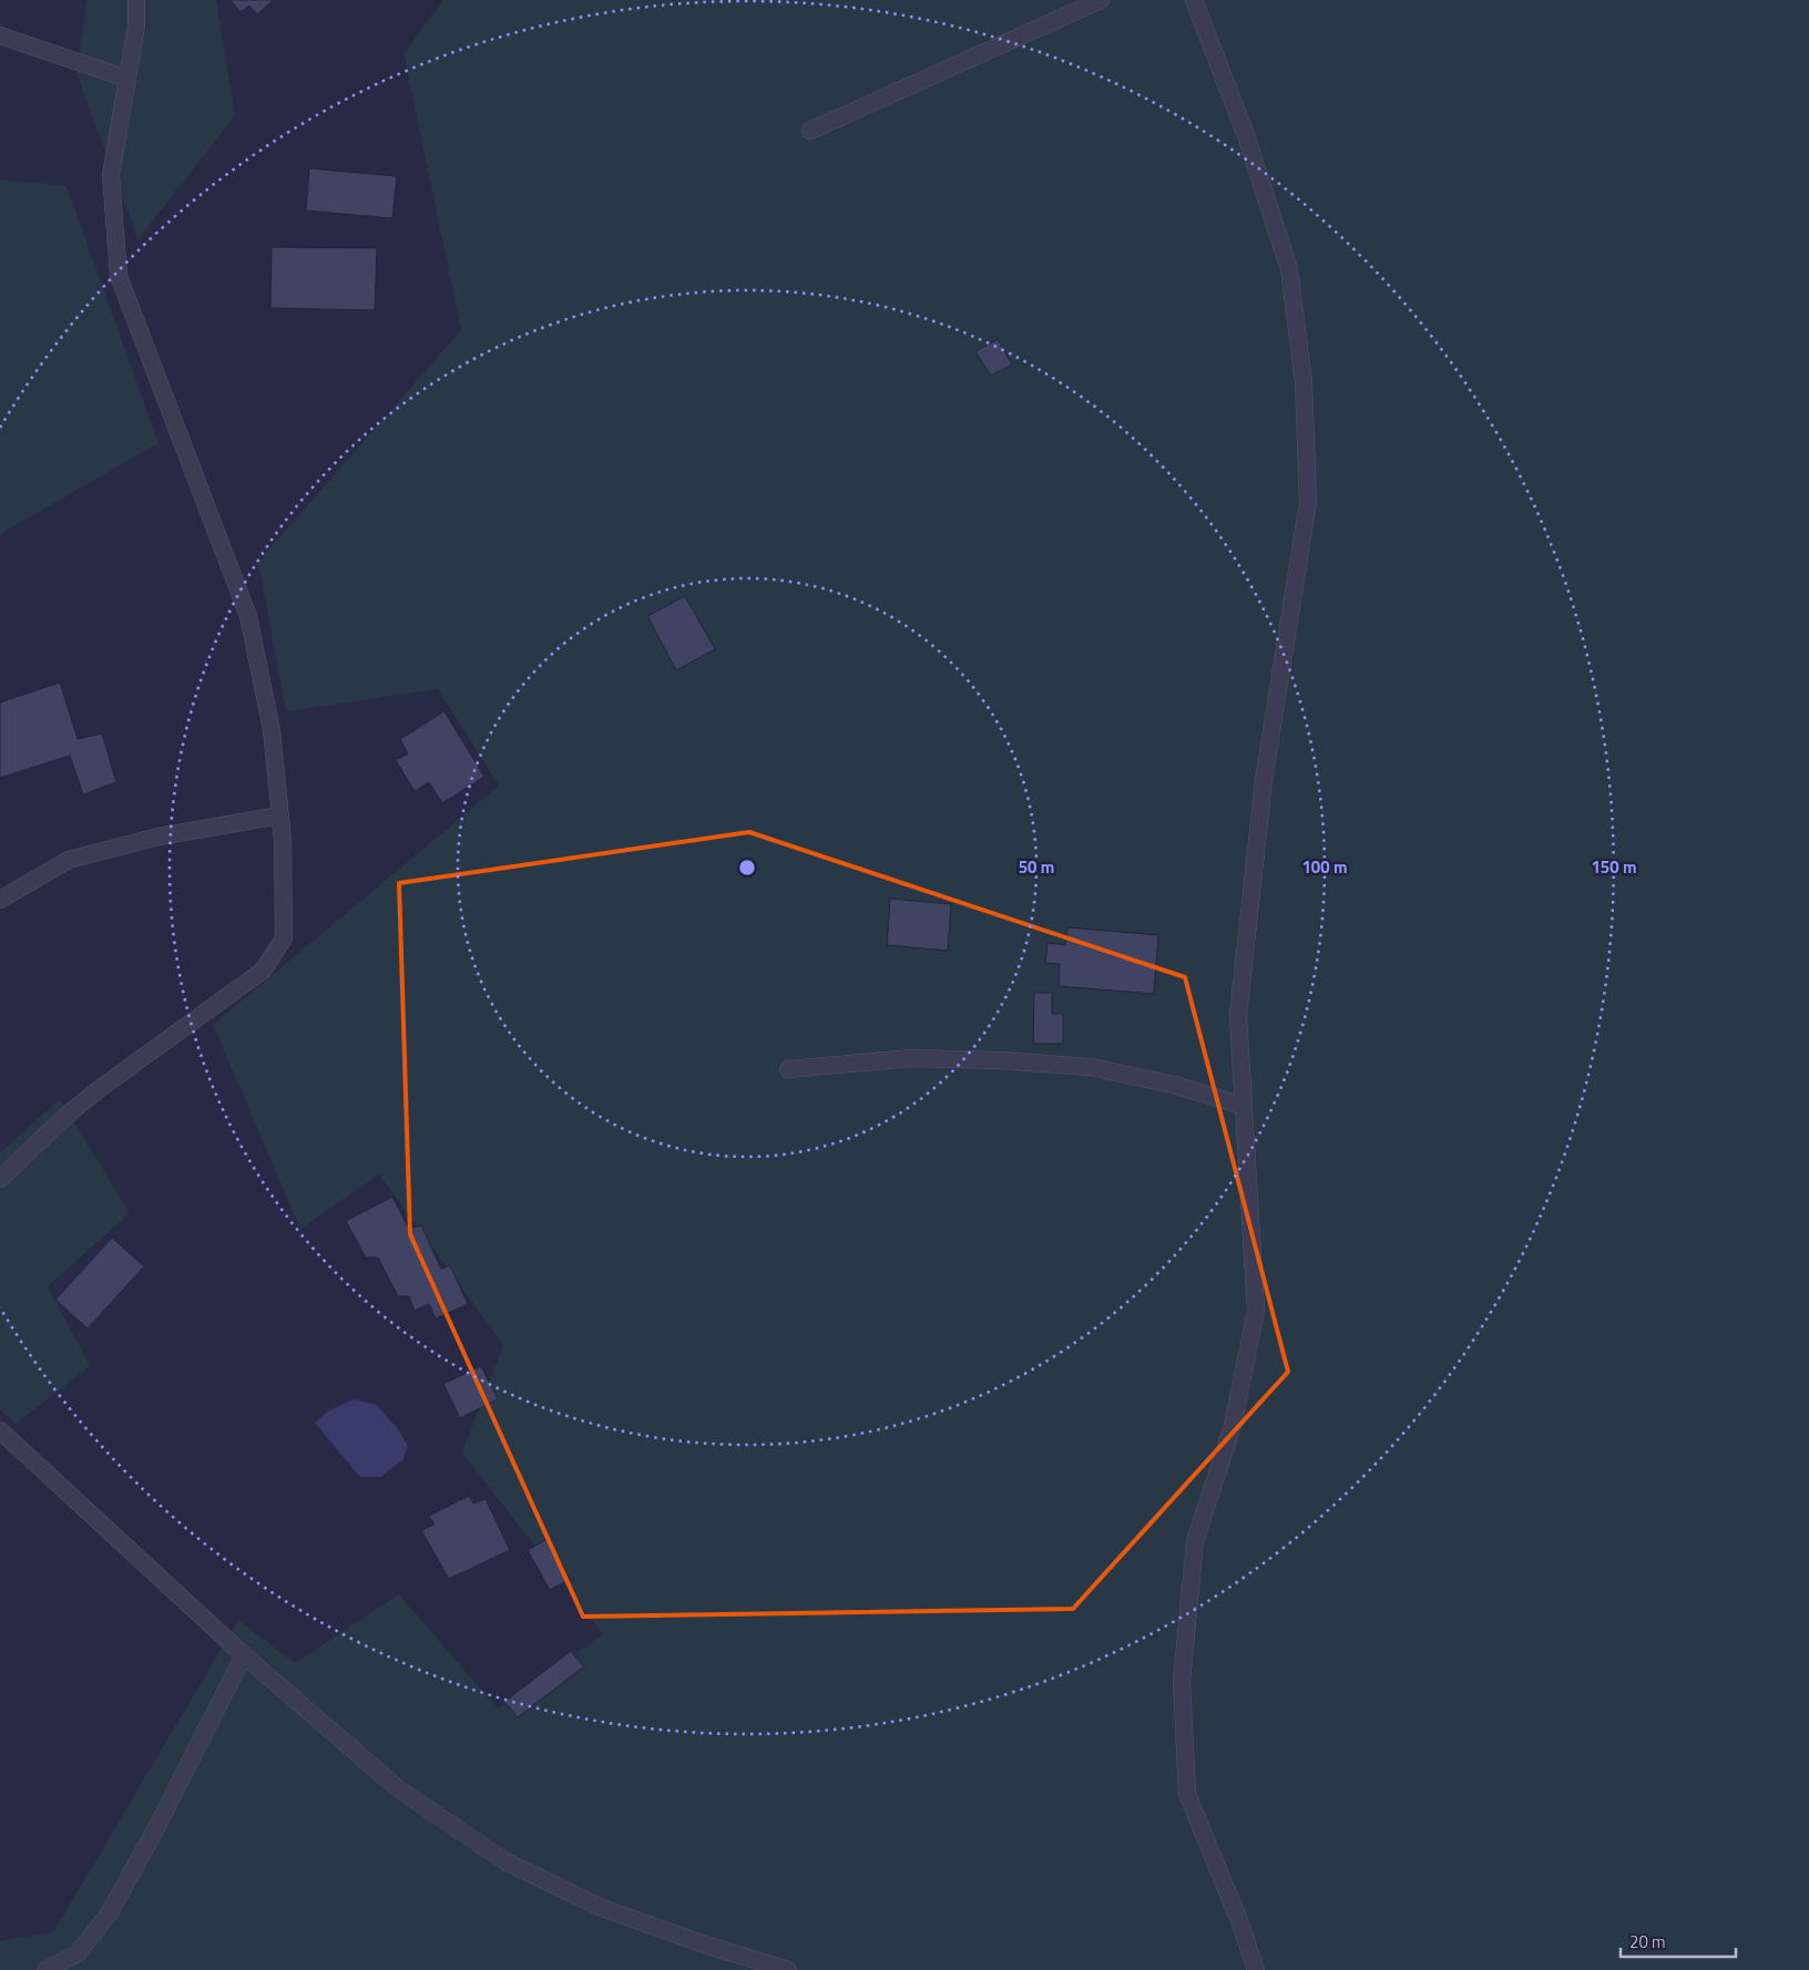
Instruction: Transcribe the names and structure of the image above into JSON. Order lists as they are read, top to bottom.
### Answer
{
  "scale_bar": "20 m",
  "rings": ["50 m", "100 m", "150 m"]
}
